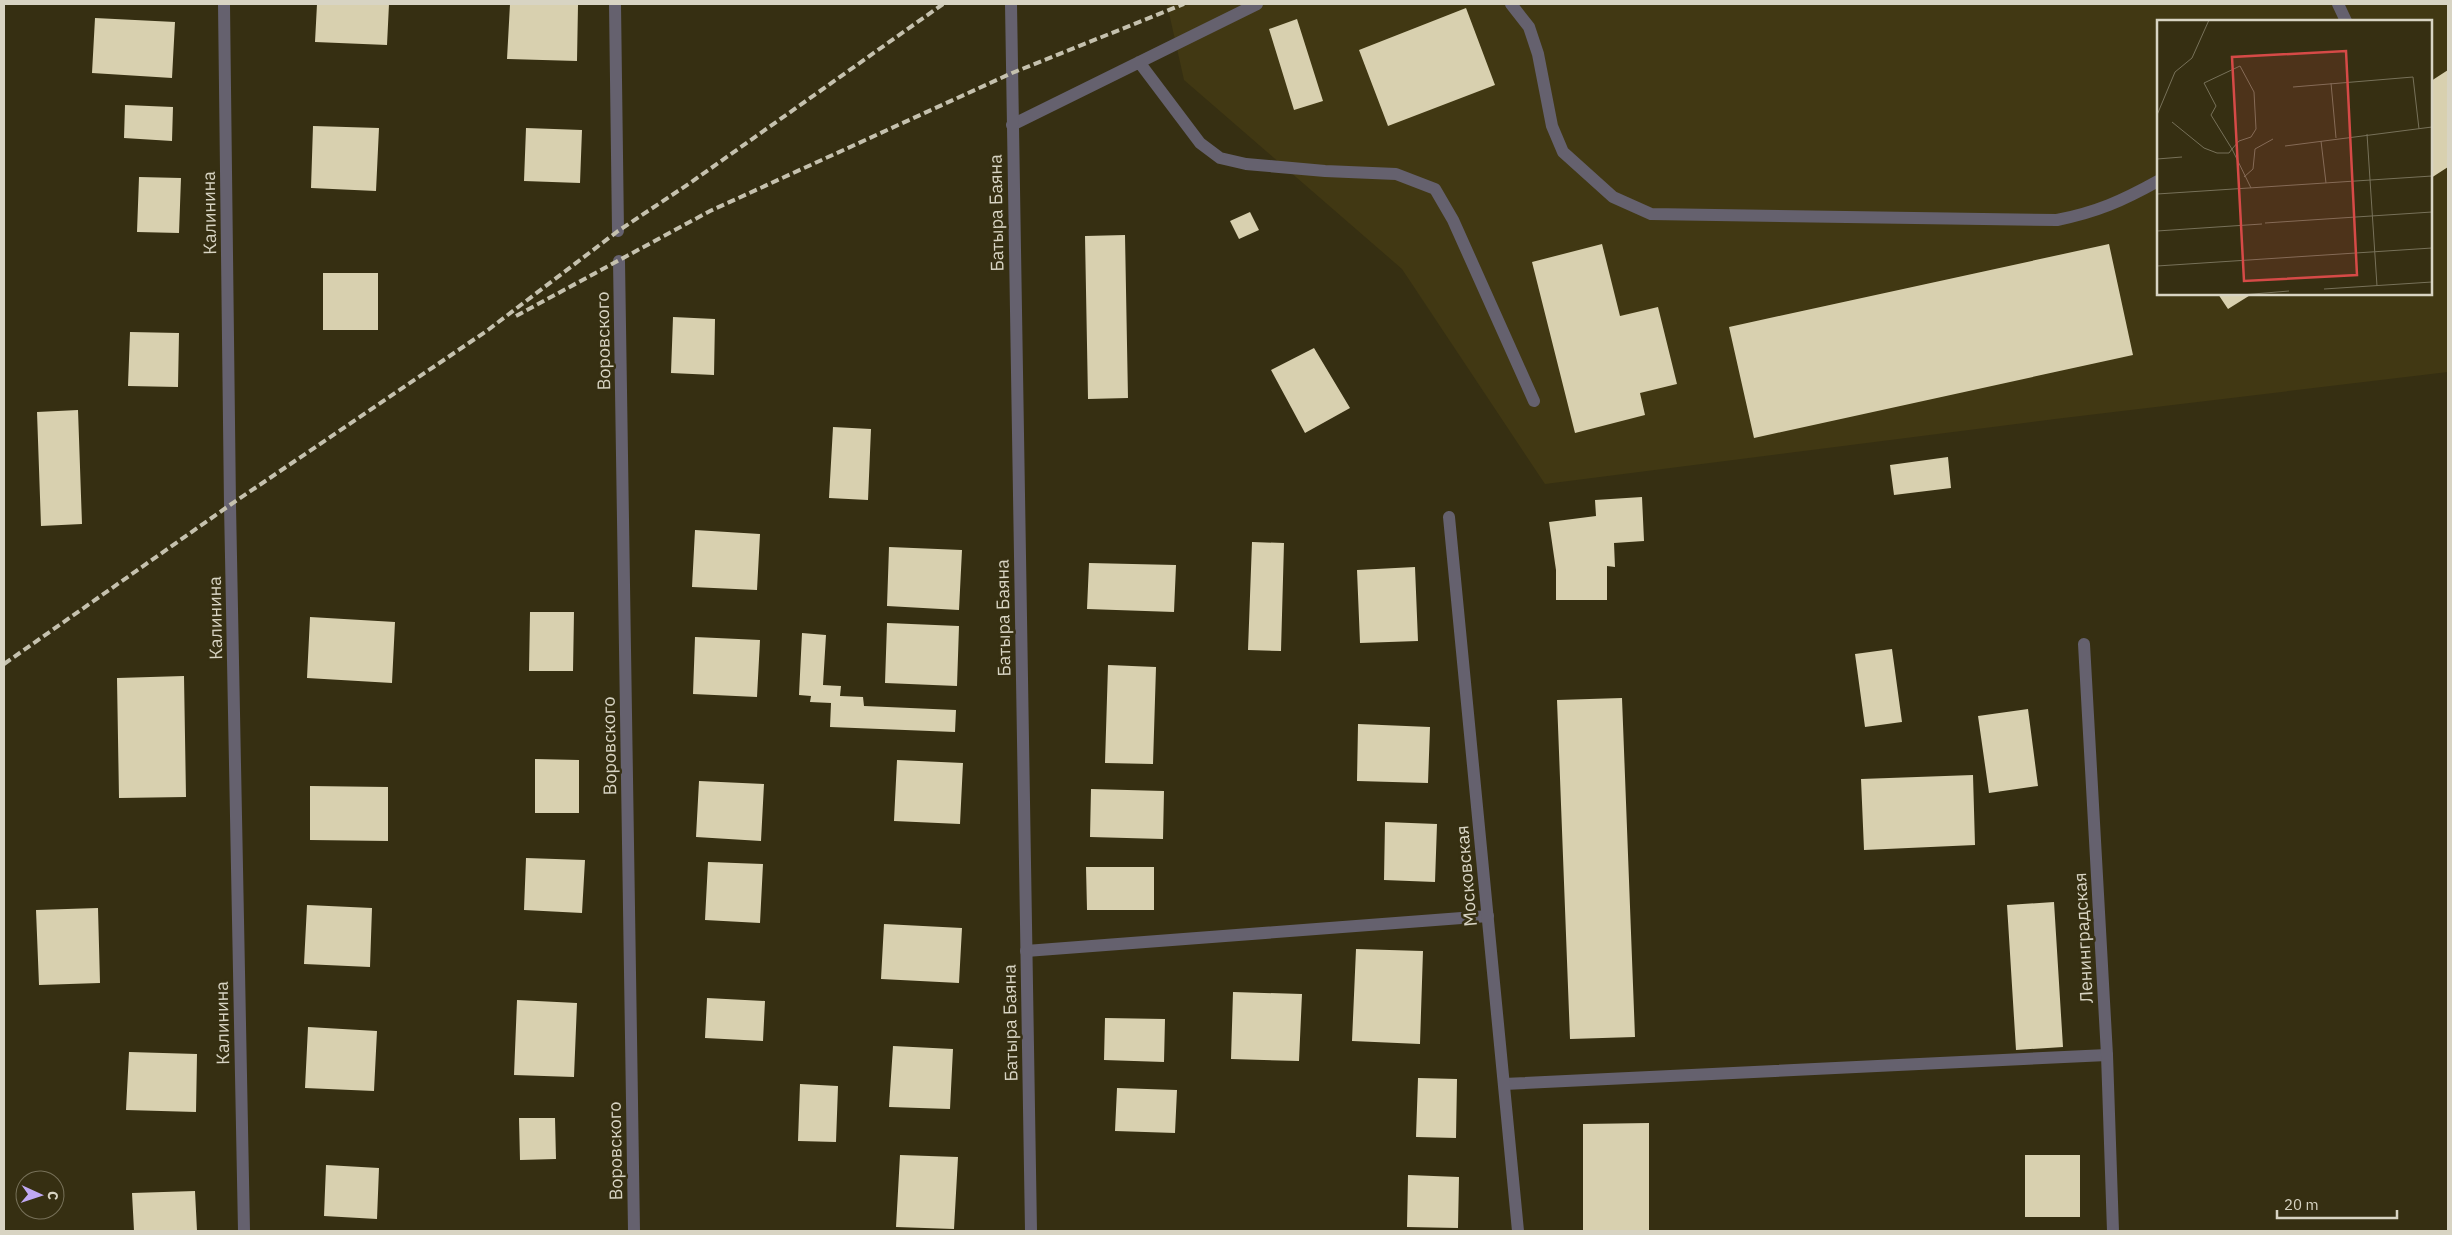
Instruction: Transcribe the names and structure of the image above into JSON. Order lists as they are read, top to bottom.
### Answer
{
  "streets": {
    "street": [
      "Калинина",
      "Батыра Баяна",
      "Воровского",
      "Московская",
      "Ленинградская"
    ]
  },
  "scale_bar": "20 m",
  "north": "right"
}
